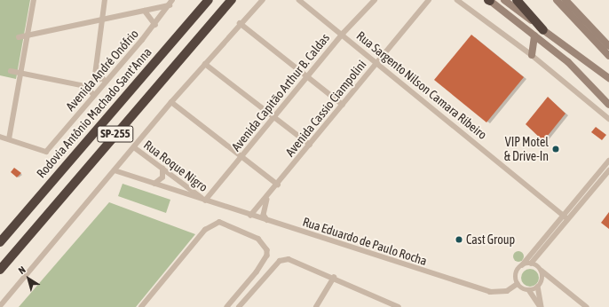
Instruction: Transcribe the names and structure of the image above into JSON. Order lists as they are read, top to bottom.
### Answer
{
  "streets": {
    "highway": ["Rodovia Antônio Machado Sant'Anna", "SP-255"],
    "street": [
      "Avenida André Onófrio",
      "Rua Sargento Nilson Camara Ribeiro",
      "Avenida Capitão Arthur B. Caldas",
      "Avenida Cassio Ciampolini",
      "Rua Roque Nigro",
      "Rua Eduardo de Paulo Rocha"
    ]
  },
  "crossings": [
    ["Rua Sargento Nilson Camara Ribeiro", "Avenida Capitão Arthur B. Caldas"],
    ["Rua Sargento Nilson Camara Ribeiro", "Avenida Cassio Ciampolini"],
    ["Avenida Capitão Arthur B. Caldas", "Rua Roque Nigro"],
    ["Avenida Capitão Arthur B. Caldas", "Rua Eduardo de Paulo Rocha"],
    ["Avenida Cassio Ciampolini", "Rua Eduardo de Paulo Rocha"],
    ["Rua Roque Nigro", "Rua Eduardo de Paulo Rocha"]
  ],
  "places": ["VIP Motel & Drive-In", "Cast Group"],
  "north": "top left"
}
